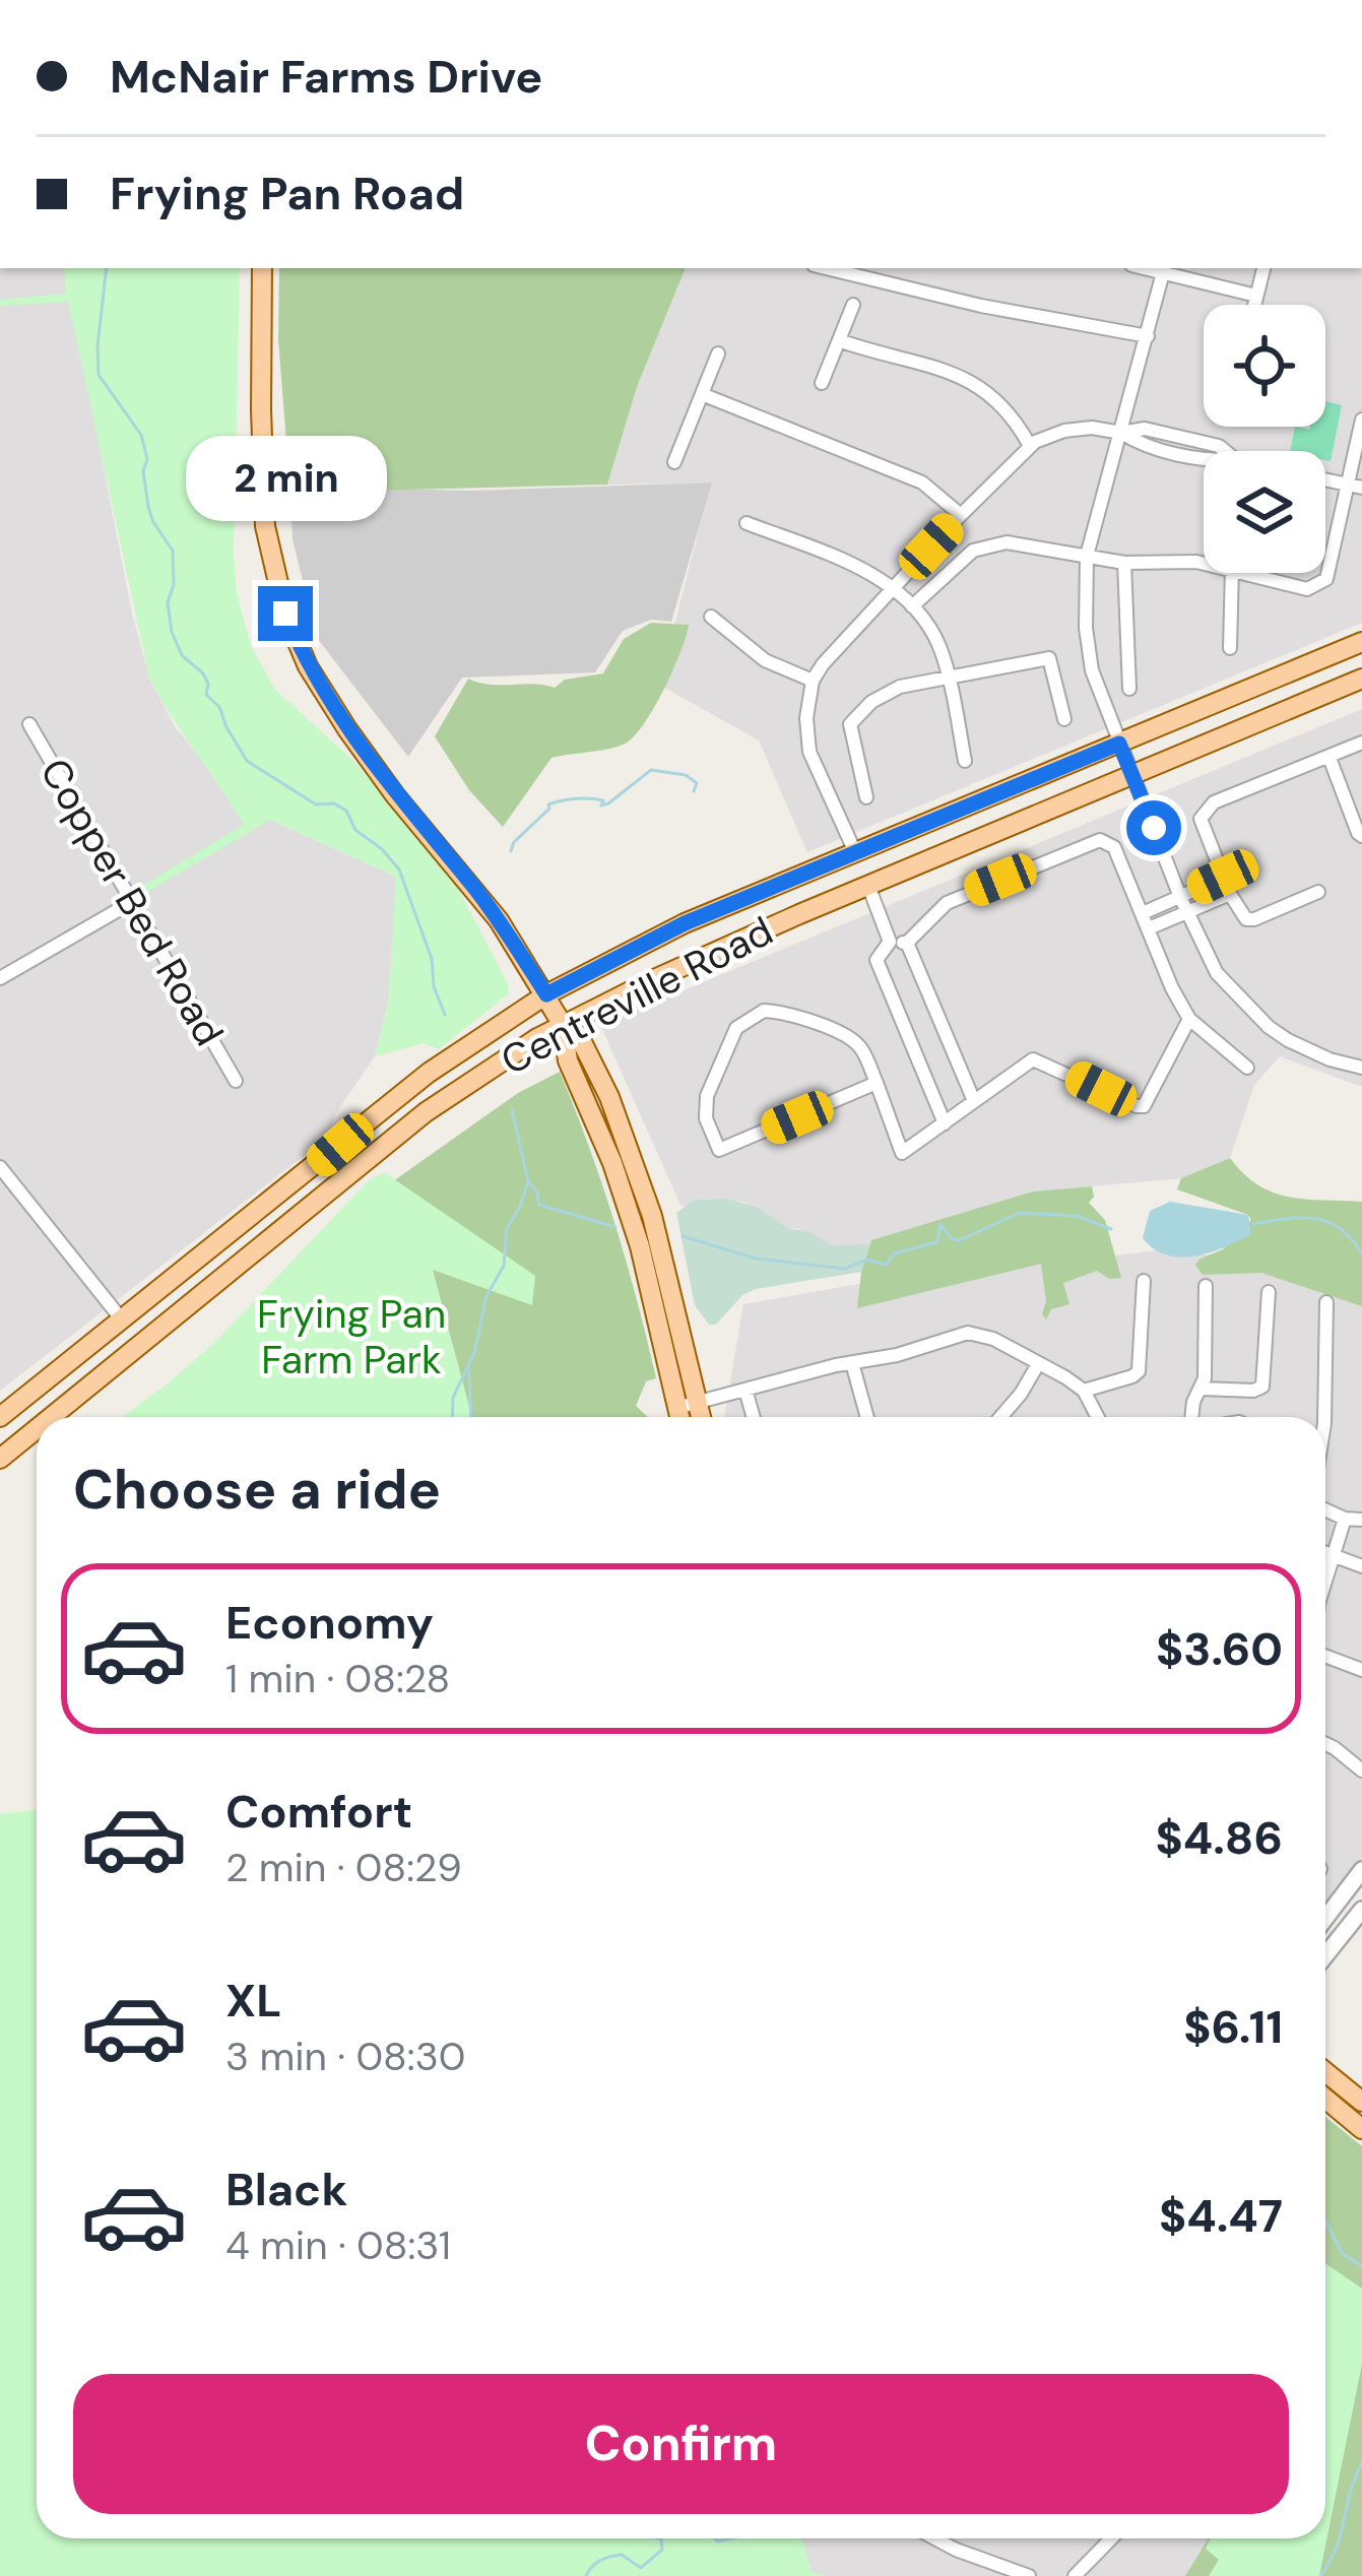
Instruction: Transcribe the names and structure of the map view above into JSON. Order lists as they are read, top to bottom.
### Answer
{
  "streets": {
    "main road": ["Centreville Road"],
    "street": ["Copper Bed Road"]
  },
  "parks": ["Frying Pan Farm Park"],
  "page": {
    "banner": ["McNair Farms Drive", "Frying Pan Road"],
    "bubble": "2 min",
    "heading": "Choose a ride",
    "list": [
      {
        "name": "Economy",
        "note": "1 min · 08:28",
        "value": "$3.60"
      },
      {
        "name": "Comfort",
        "note": "2 min · 08:29",
        "value": "$4.86"
      },
      {
        "name": "XL",
        "note": "3 min · 08:30",
        "value": "$6.11"
      },
      {
        "name": "Black",
        "note": "4 min · 08:31",
        "value": "$4.47"
      }
    ],
    "buttons": "Confirm"
  }
}
